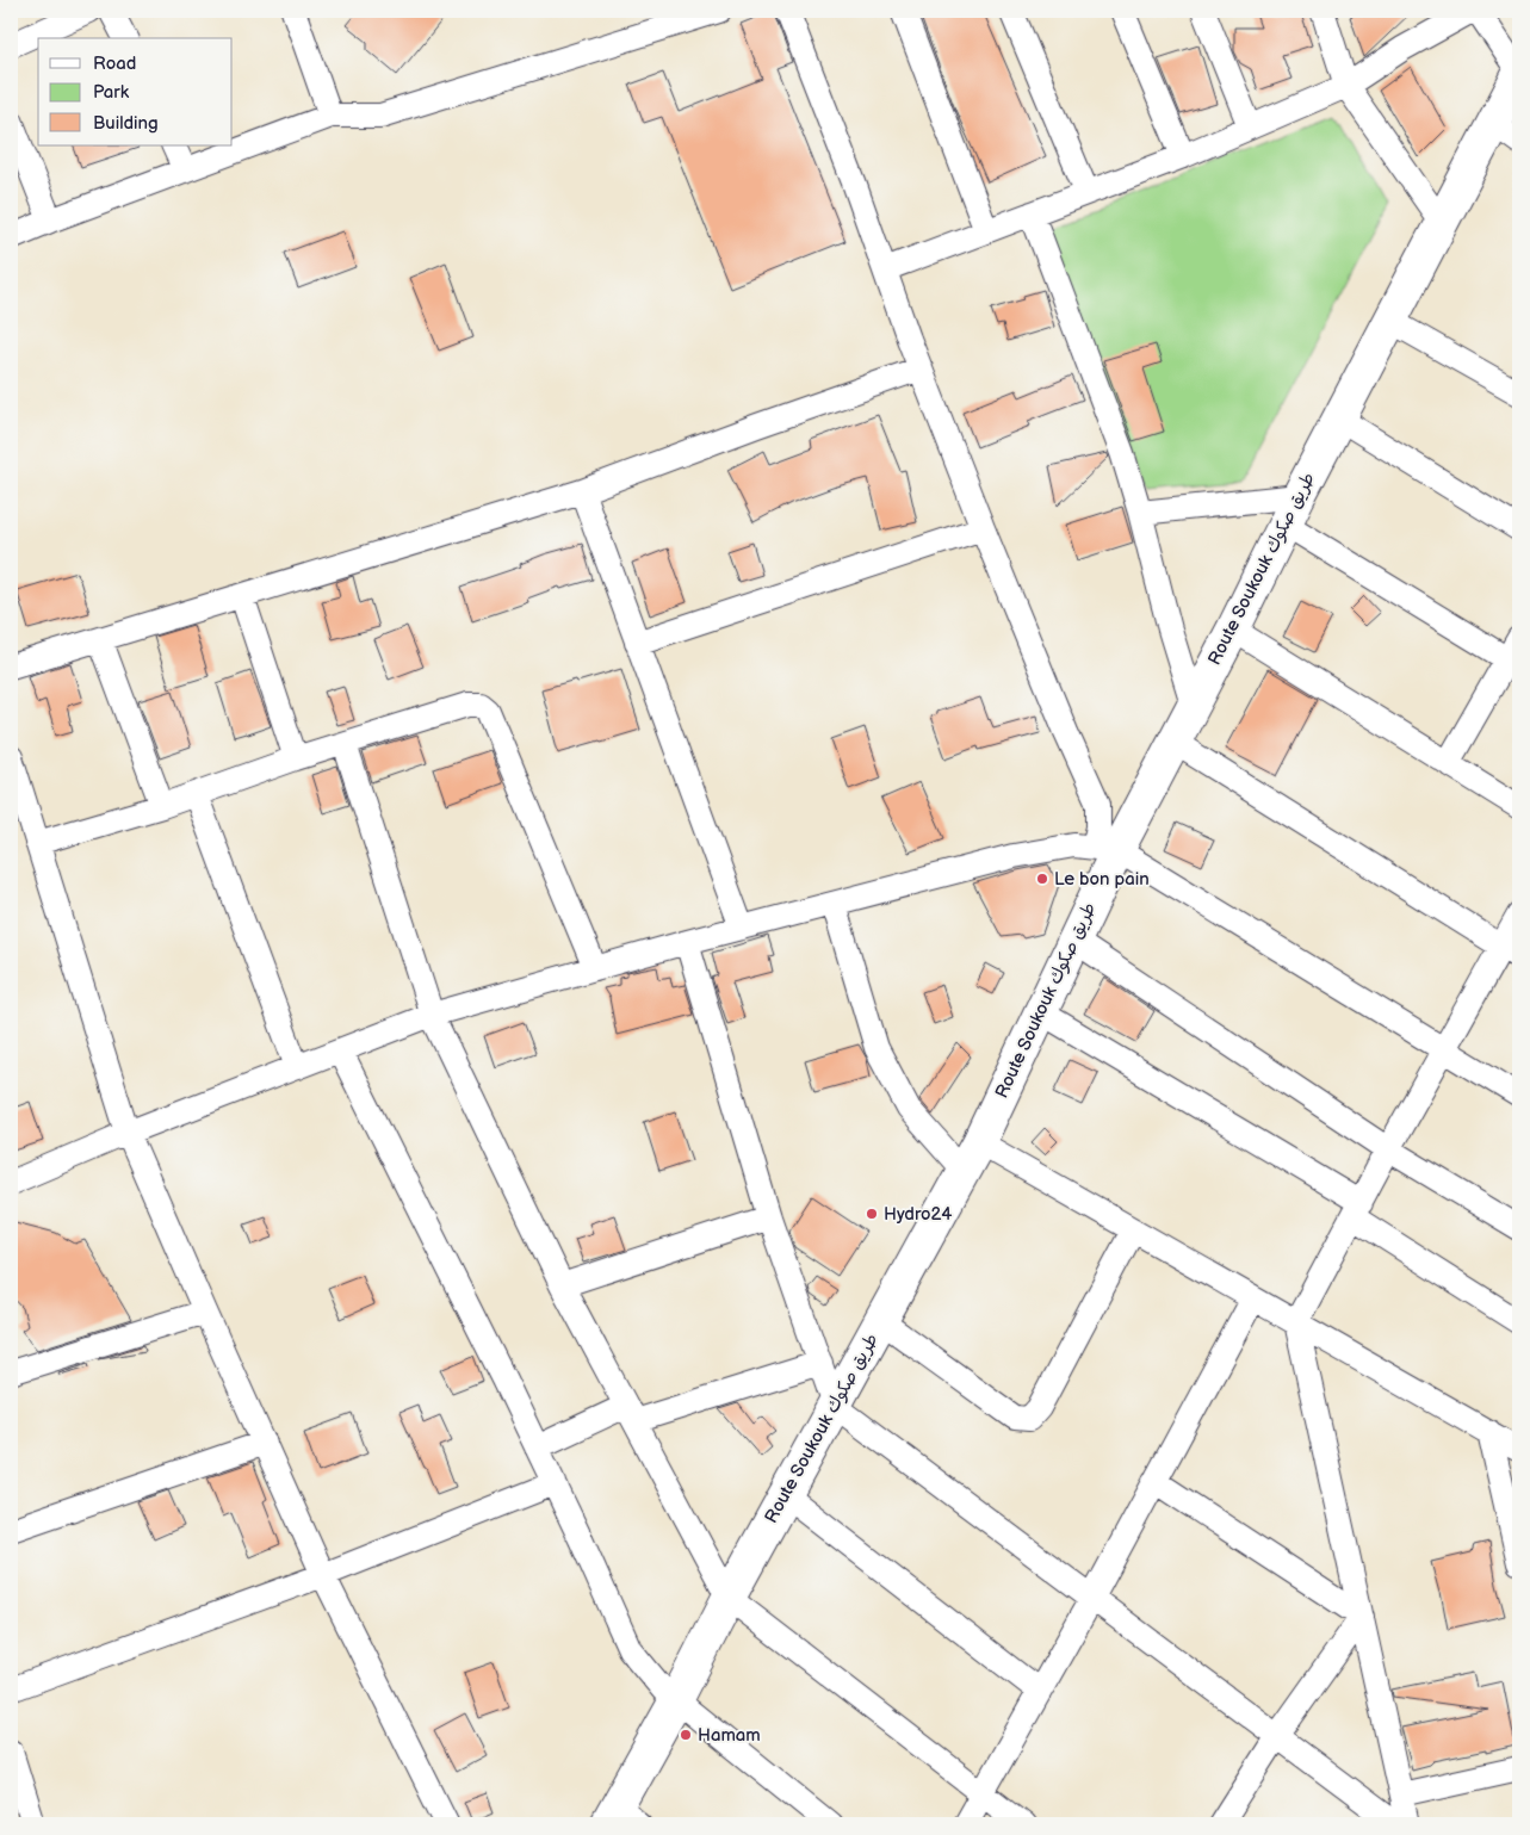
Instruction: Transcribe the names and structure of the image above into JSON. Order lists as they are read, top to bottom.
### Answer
{
  "streets": {
    "street": ["Route Soukouk طريق صكوك"]
  },
  "places": ["Le bon pain", "Hydro24", "Hamam"],
  "legend": ["Road", "Park", "Building"]
}
